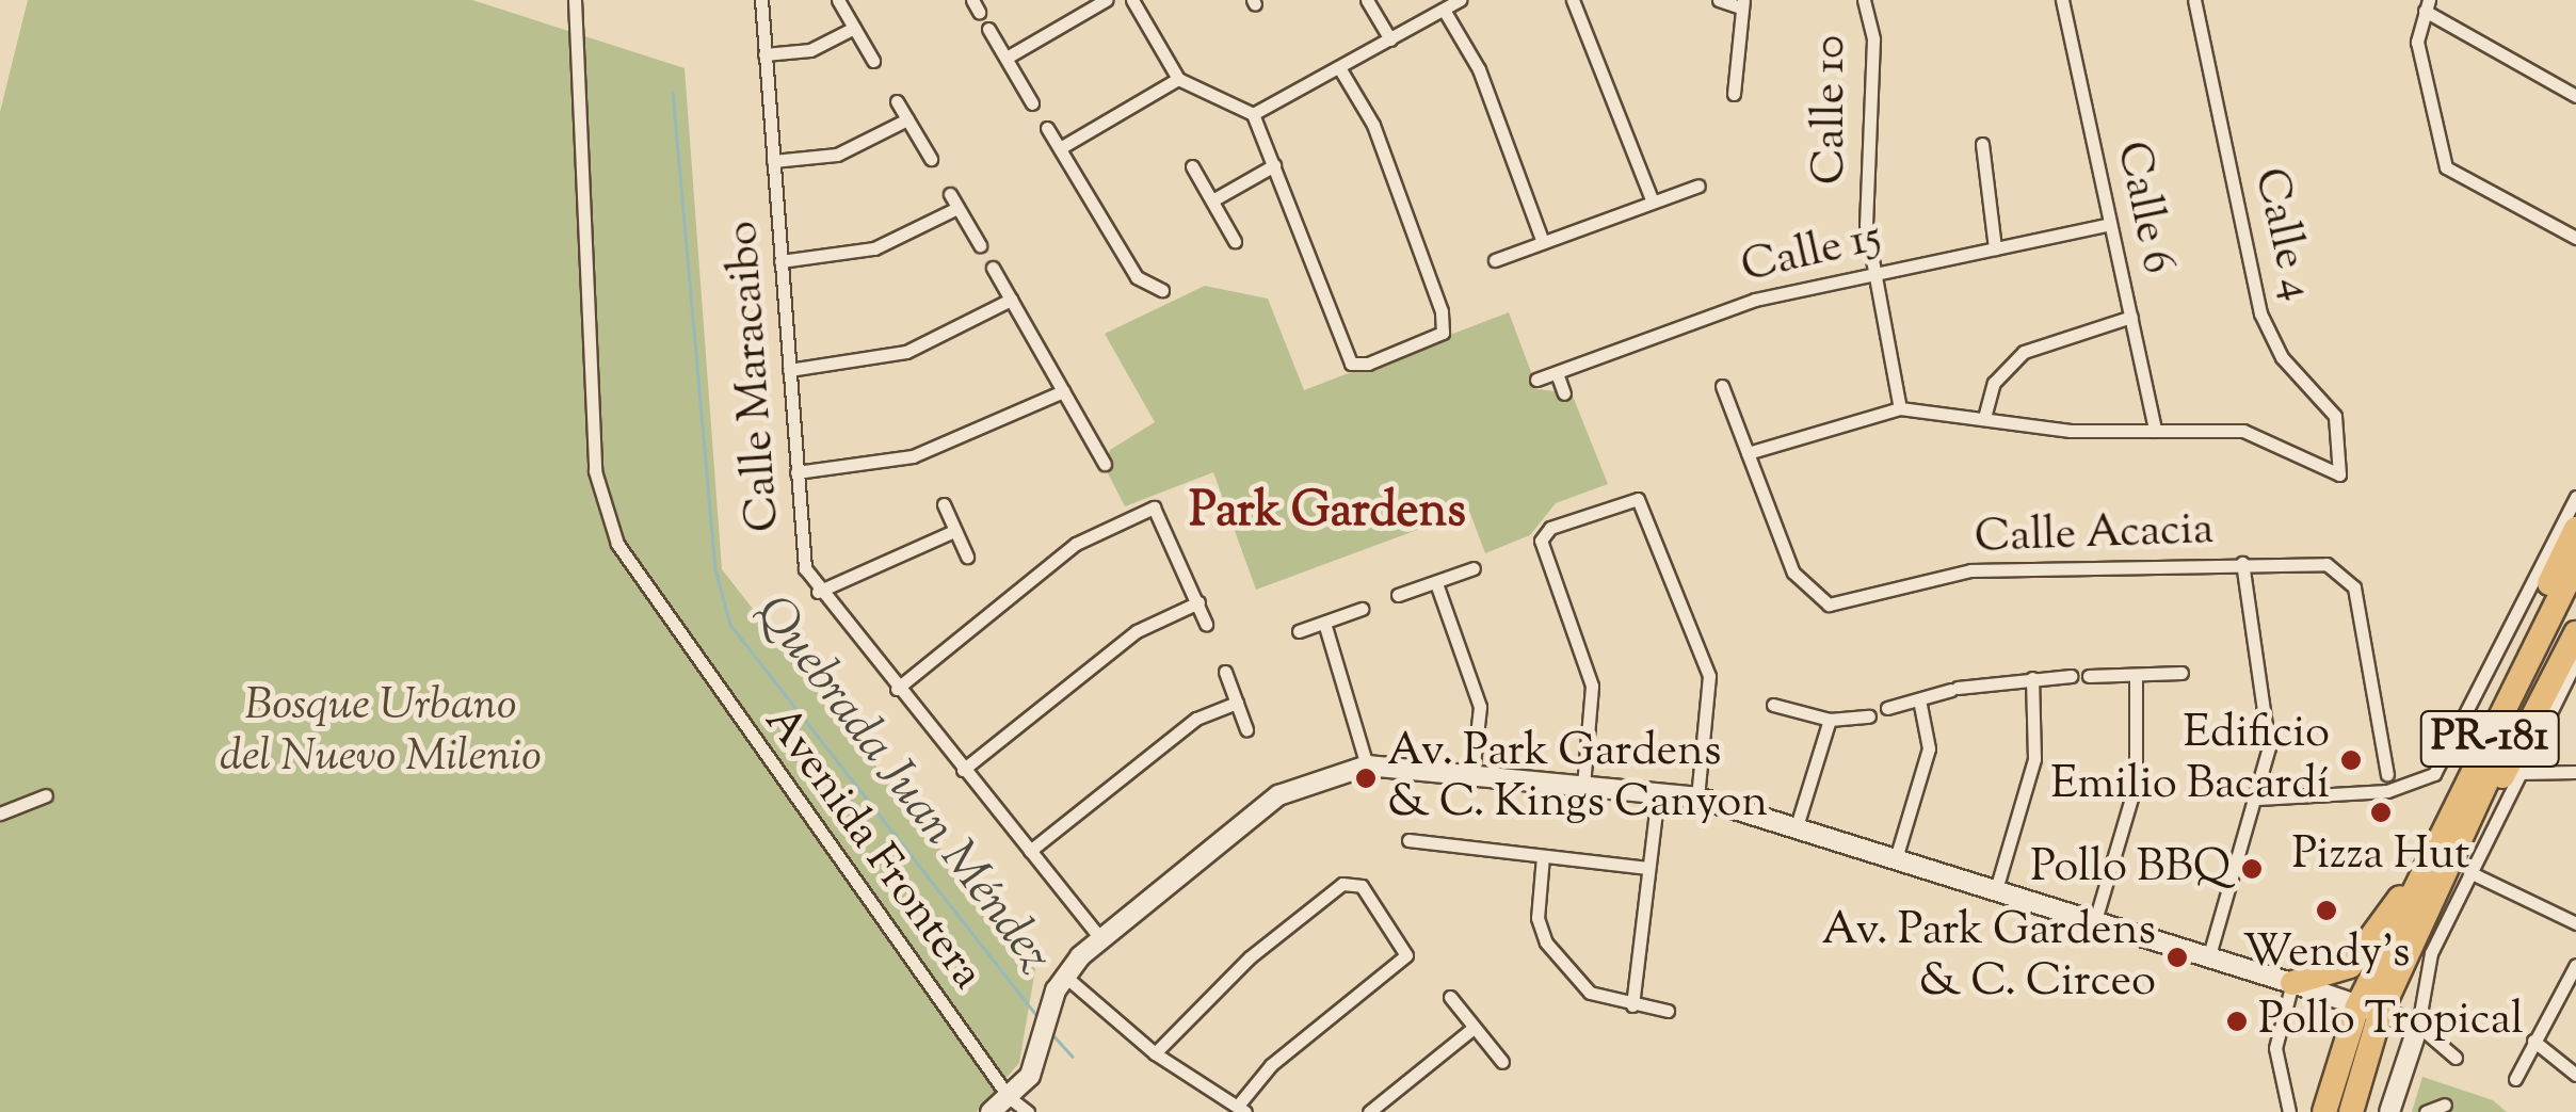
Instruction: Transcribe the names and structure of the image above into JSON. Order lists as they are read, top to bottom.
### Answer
{
  "streets": {
    "highway": ["PR-181"],
    "street": [
      "Calle 10",
      "Calle 6",
      "Calle 4",
      "Calle 15",
      "Calle Maracaibo",
      "Calle Acacia",
      "Avenida Frontera"
    ]
  },
  "crossings": [
    ["Calle 10", "Calle 15"],
    ["Calle 6", "Calle 4"],
    ["Calle 6", "Calle 15"]
  ],
  "districts": ["Park Gardens"],
  "water": ["Quebrada Juan Méndez"],
  "parks": ["Bosque Urbano del Nuevo Milenio"],
  "places": [
    "Edificio Emilio Bacardí",
    "Av. Park Gardens & C. Kings Canyon",
    "Pizza Hut",
    "Pollo BBQ",
    "Wendy's",
    "Av. Park Gardens & C. Circeo",
    "Pollo Tropical"
  ]
}
